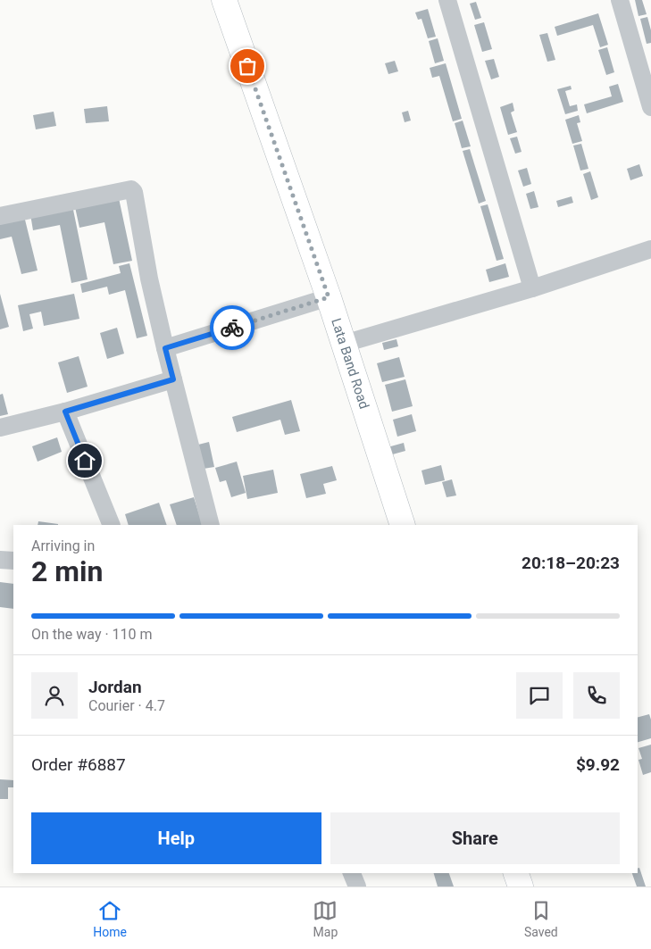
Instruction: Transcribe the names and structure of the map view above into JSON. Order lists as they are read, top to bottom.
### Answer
{
  "streets": {
    "main road": ["Lata Band Road"]
  },
  "page": {
    "heading": ["2 min", "Arriving in", "20:18–20:23"],
    "panel": [
      "Jordan",
      "Courier · 4.7",
      "Order #6887",
      "$9.92"
    ],
    "bar": "On the way · 110 m",
    "buttons": ["Help", "Share"],
    "tabs": ["Home", "Map", "Saved"]
  }
}
